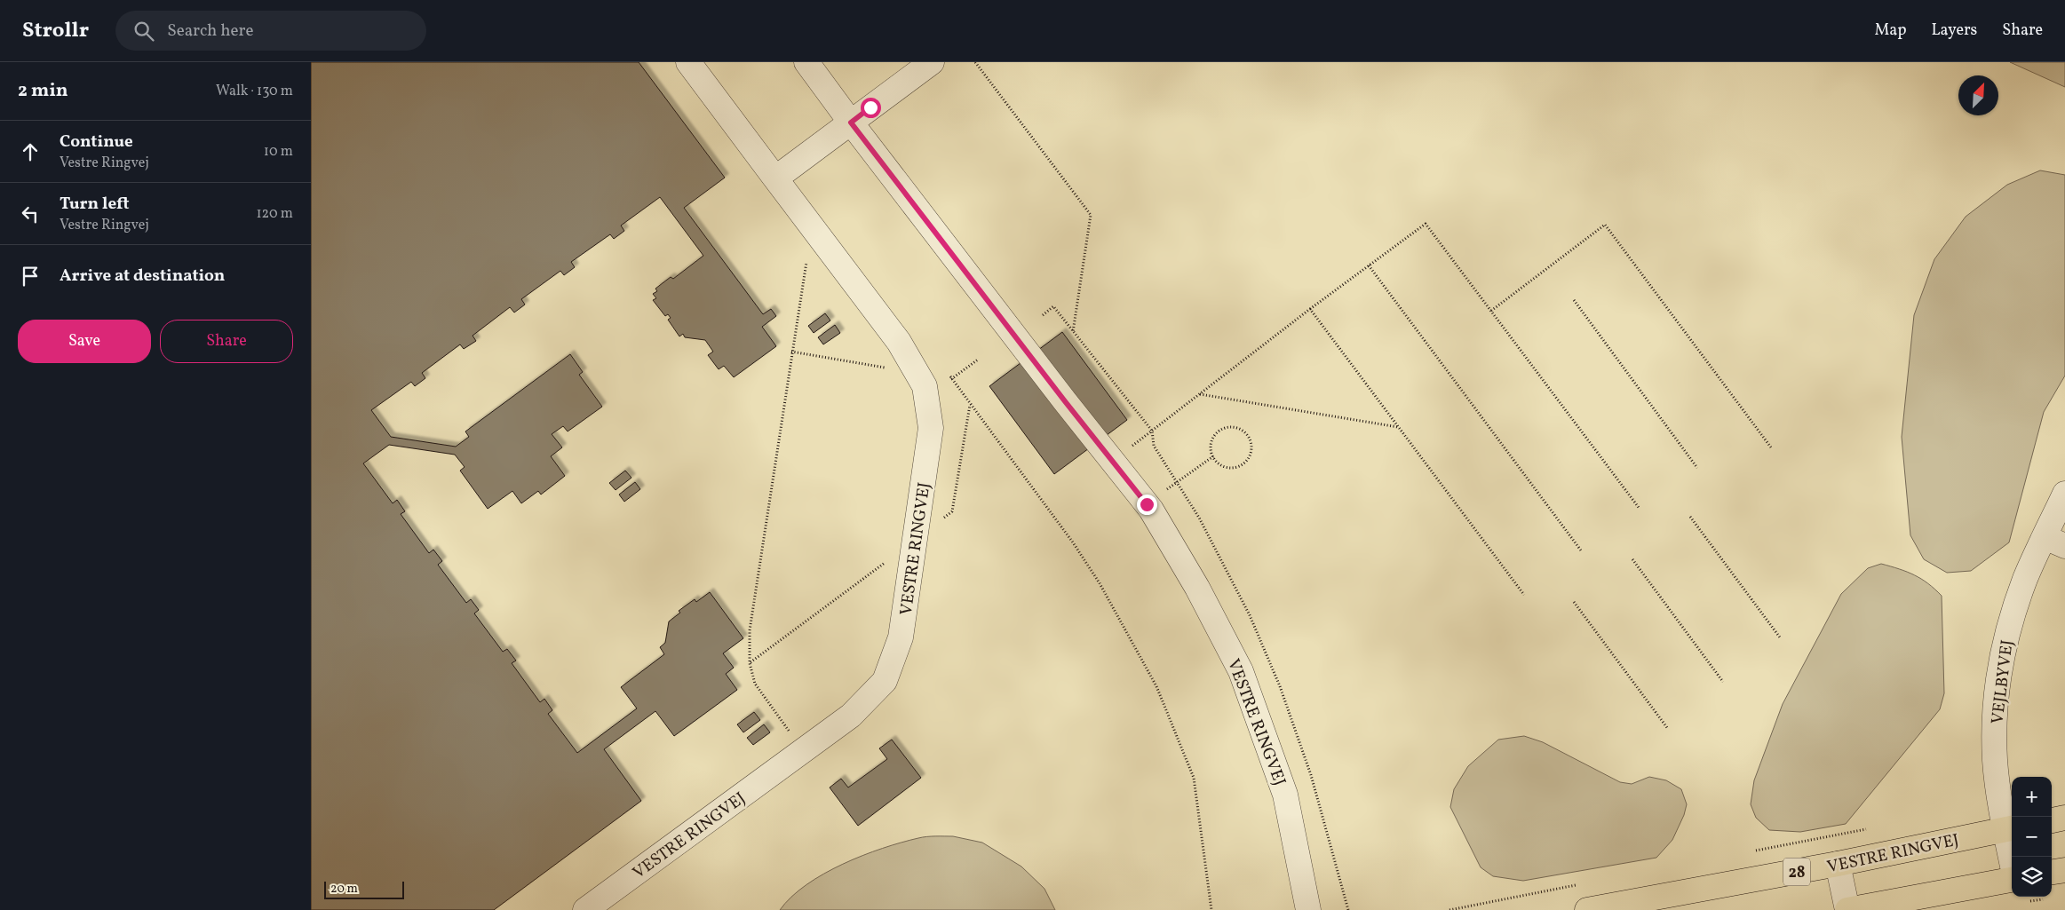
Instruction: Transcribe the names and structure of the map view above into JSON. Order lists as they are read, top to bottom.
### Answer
{
  "streets": {
    "main road": ["VESTRE RINGVEJ", "28"],
    "street": ["VEJLBYVEJ"]
  },
  "crossings": [
    ["VESTRE RINGVEJ", "VEJLBYVEJ"]
  ],
  "scale_bar": "20 m",
  "north": "top right",
  "page": {
    "header": "Strollr",
    "search": "Search here",
    "nav": ["Map", "Layers", "Share"],
    "heading": ["2 min", "Walk · 130 m"],
    "list": [
      ["Continue", "Vestre Ringvej", "10 m"],
      ["Turn left", "Vestre Ringvej", "120 m"],
      "Arrive at destination"
    ],
    "buttons": ["Save", "Share"],
    "map_buttons": ["+", "−"],
    "scale": "20 m"
  }
}
